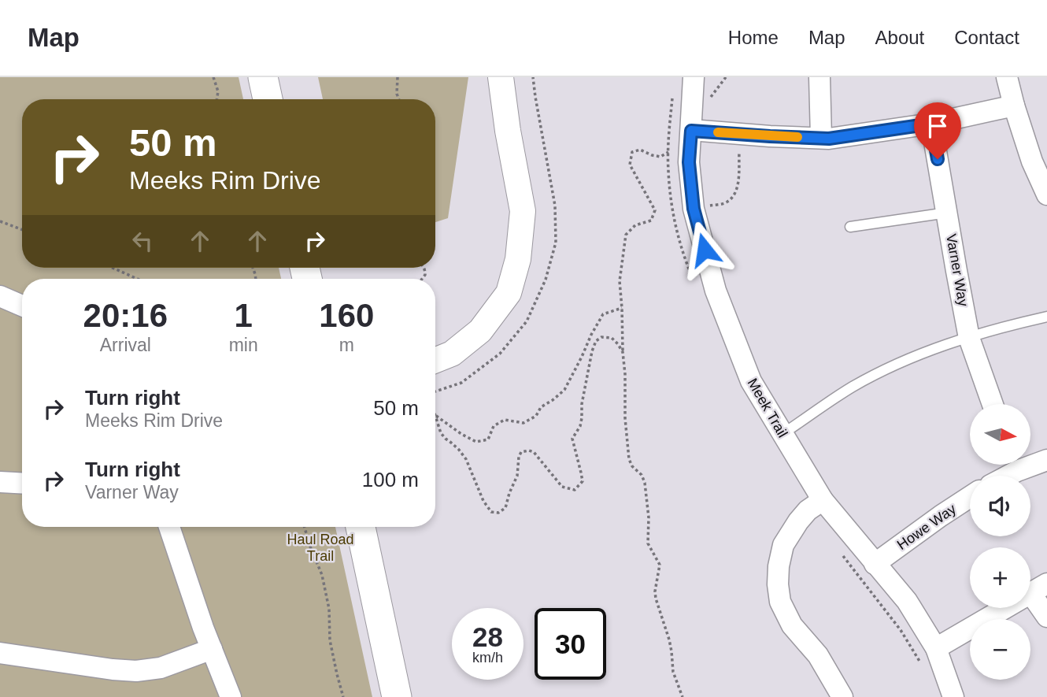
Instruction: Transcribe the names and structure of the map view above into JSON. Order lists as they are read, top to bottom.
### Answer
{
  "streets": {
    "street": ["Varner Way", "Meek Trail", "Howe Way"]
  },
  "crossings": [
    ["Meek Trail", "Howe Way"]
  ],
  "parks": ["Haul Road Trail"],
  "north": "right",
  "page": {
    "header": "Map",
    "nav": [
      "Home",
      "Map",
      "About",
      "Contact"
    ],
    "turn": ["50 m", "Meeks Rim Drive"],
    "eta": [
      "20:16",
      "Arrival",
      "1",
      "min",
      "160",
      "m"
    ],
    "list": [
      {
        "name": "Turn right",
        "note": "Meeks Rim Drive",
        "value": "50 m"
      },
      {
        "name": "Turn right",
        "note": "Varner Way",
        "value": "100 m"
      }
    ],
    "map_buttons": ["+", "−"],
    "speed": "28 km/h",
    "limit": "30"
  }
}
